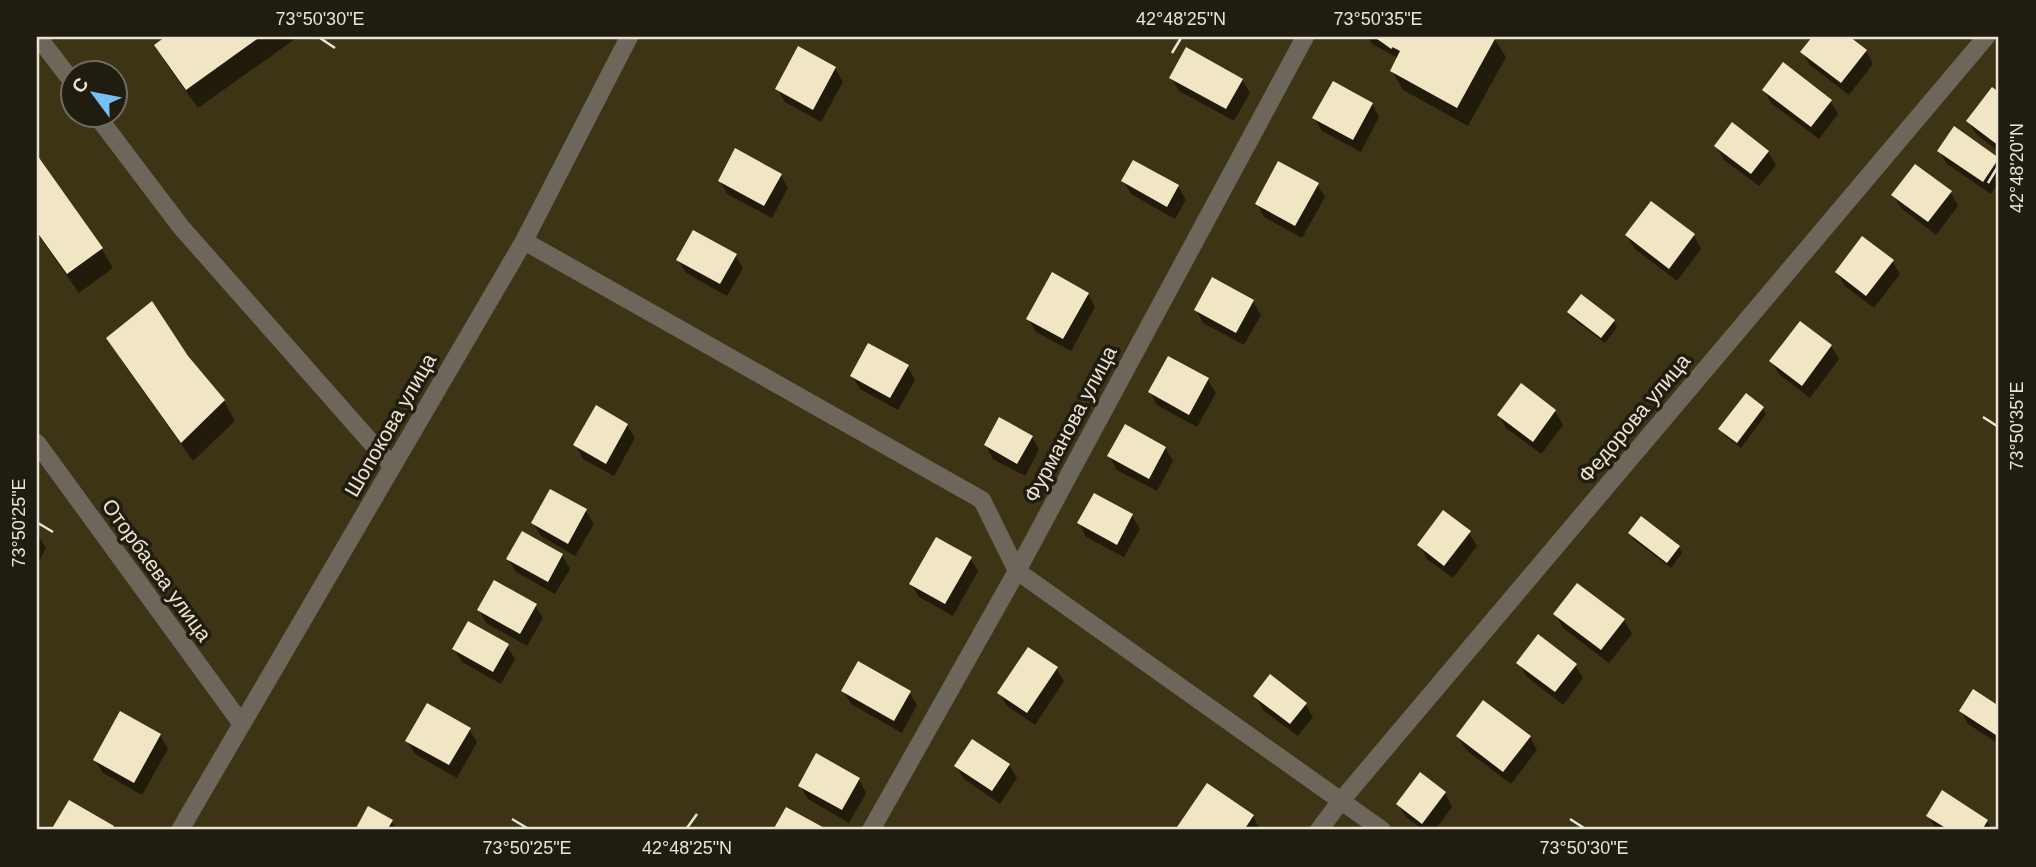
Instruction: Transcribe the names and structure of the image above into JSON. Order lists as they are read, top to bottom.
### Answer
{
  "streets": {
    "street": [
      "Федорова улица",
      "Фурманова улица",
      "Шопокова улица",
      "Оторбаева улица"
    ]
  },
  "crossings": [
    ["Шопокова улица", "Оторбаева улица"]
  ],
  "north": "top left",
  "coordinates": [
    "73°50'30\"E",
    "42°48'25\"N",
    "73°50'35\"E",
    "42°48'20\"N",
    "73°50'25\"E"
  ]
}
